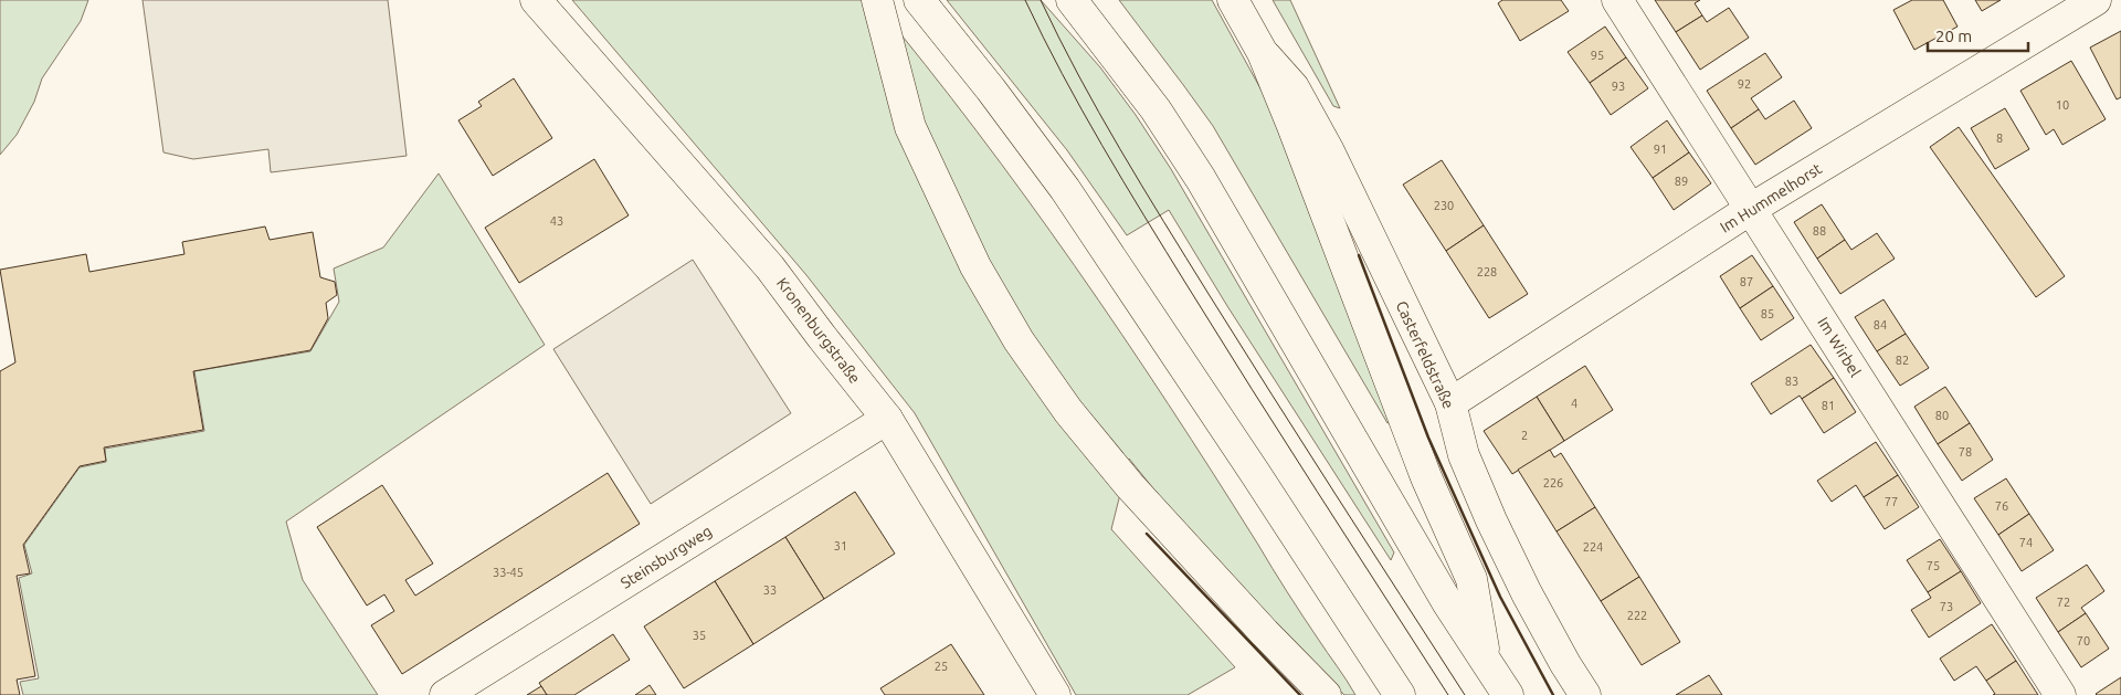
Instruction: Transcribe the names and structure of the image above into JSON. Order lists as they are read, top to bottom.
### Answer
{
  "streets": {
    "main road": [
      "Im Hummelhorst",
      "Kronenburgstraße",
      "Im Wirbel",
      "Casterfeldstraße",
      "Steinsburgweg"
    ]
  },
  "crossings": [
    ["Im Hummelhorst", "Im Wirbel"],
    ["Im Hummelhorst", "Casterfeldstraße"],
    ["Kronenburgstraße", "Steinsburgweg"]
  ],
  "house_numbers": [
    "95",
    "92",
    "93",
    "10",
    "8",
    "91",
    "89",
    "230",
    "43",
    "88",
    "228",
    "87",
    "85",
    "84",
    "82",
    "83",
    "4",
    "81",
    "80",
    "2",
    "78",
    "226",
    "77",
    "76",
    "74",
    "31",
    "224",
    "75",
    "33-45",
    "33",
    "72",
    "73",
    "222",
    "35",
    "70",
    "25"
  ],
  "scale_bar": "20 m"
}
